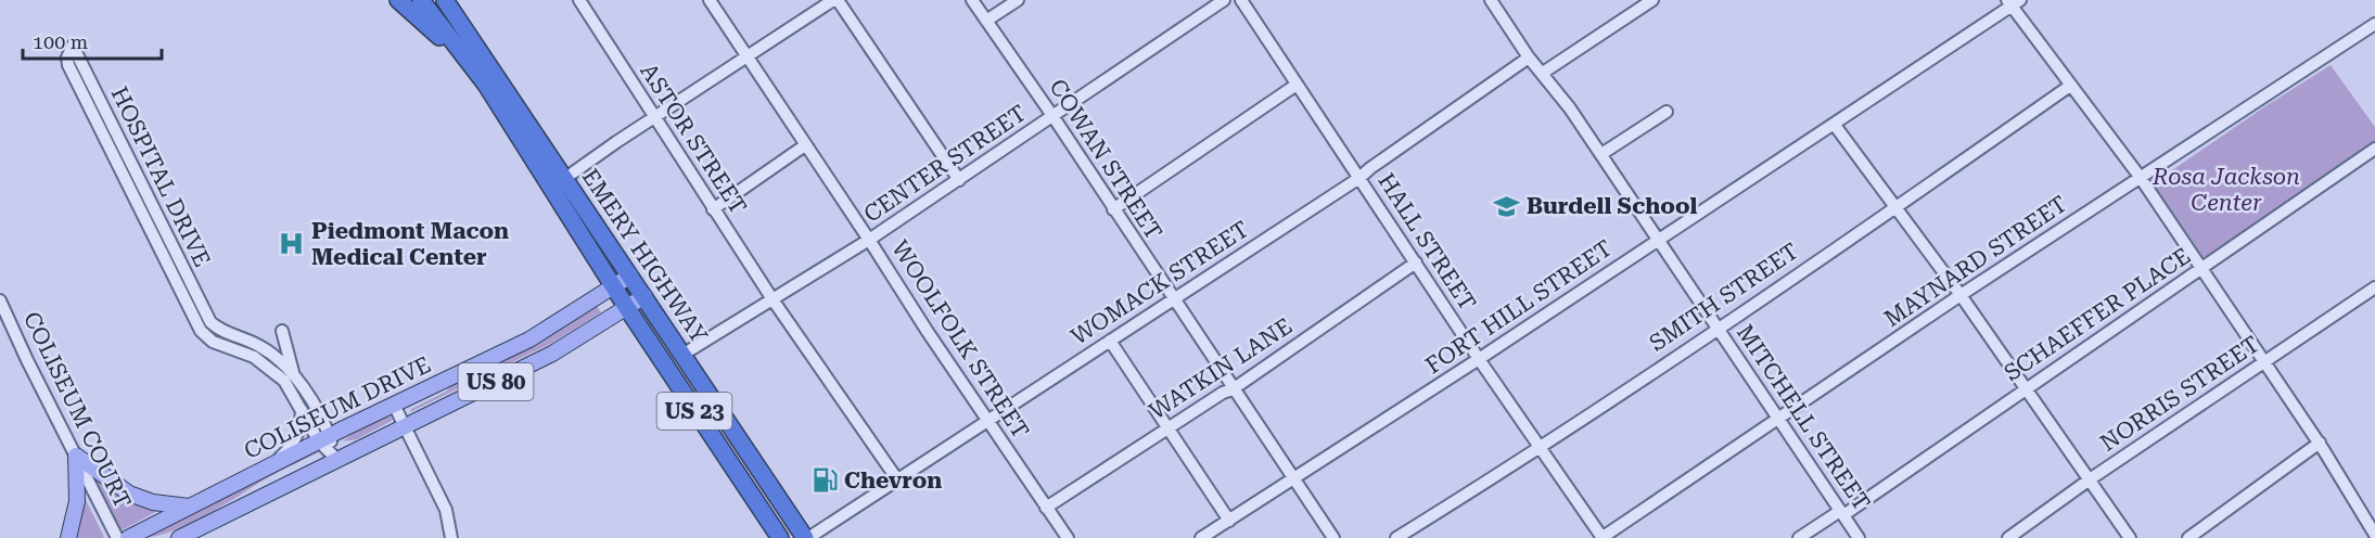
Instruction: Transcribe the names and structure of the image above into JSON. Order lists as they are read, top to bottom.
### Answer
{
  "streets": {
    "highway": ["EMERY HIGHWAY", "US 23"],
    "main road": ["US 80", "COLISEUM DRIVE"],
    "street": [
      "ASTOR STREET",
      "COWAN STREET",
      "CENTER STREET",
      "HOSPITAL DRIVE",
      "HALL STREET",
      "MAYNARD STREET",
      "WOMACK STREET",
      "SMITH STREET",
      "FORT HILL STREET",
      "SCHAEFFER PLACE",
      "WOOLFOLK STREET",
      "WATKIN LANE",
      "NORRIS STREET",
      "COLISEUM COURT",
      "MITCHELL STREET"
    ]
  },
  "crossings": [
    ["ASTOR STREET", "CENTER STREET"],
    ["ASTOR STREET", "WOMACK STREET"],
    ["COWAN STREET", "CENTER STREET"],
    ["COWAN STREET", "WOMACK STREET"],
    ["COWAN STREET", "FORT HILL STREET"],
    ["COWAN STREET", "WATKIN LANE"],
    ["CENTER STREET", "EMERY HIGHWAY"],
    ["CENTER STREET", "WOOLFOLK STREET"],
    ["HOSPITAL DRIVE", "COLISEUM DRIVE"],
    ["HALL STREET", "MAYNARD STREET"],
    ["HALL STREET", "WOMACK STREET"],
    ["HALL STREET", "SMITH STREET"],
    ["HALL STREET", "FORT HILL STREET"],
    ["HALL STREET", "WATKIN LANE"],
    ["EMERY HIGHWAY", "WOMACK STREET"],
    ["EMERY HIGHWAY", "COLISEUM DRIVE"],
    ["MAYNARD STREET", "MITCHELL STREET"],
    ["WOMACK STREET", "WOOLFOLK STREET"],
    ["WOMACK STREET", "MITCHELL STREET"],
    ["SMITH STREET", "MITCHELL STREET"],
    ["FORT HILL STREET", "MITCHELL STREET"],
    ["SCHAEFFER PLACE", "MITCHELL STREET"],
    ["WOOLFOLK STREET", "WATKIN LANE"]
  ],
  "parks": ["Rosa Jackson Center"],
  "places": {
    "school or university": ["Burdell School"],
    "hospital": ["Piedmont Macon Medical Center"],
    "fuel station": ["Chevron"]
  },
  "scale_bar": "100 m"
}
